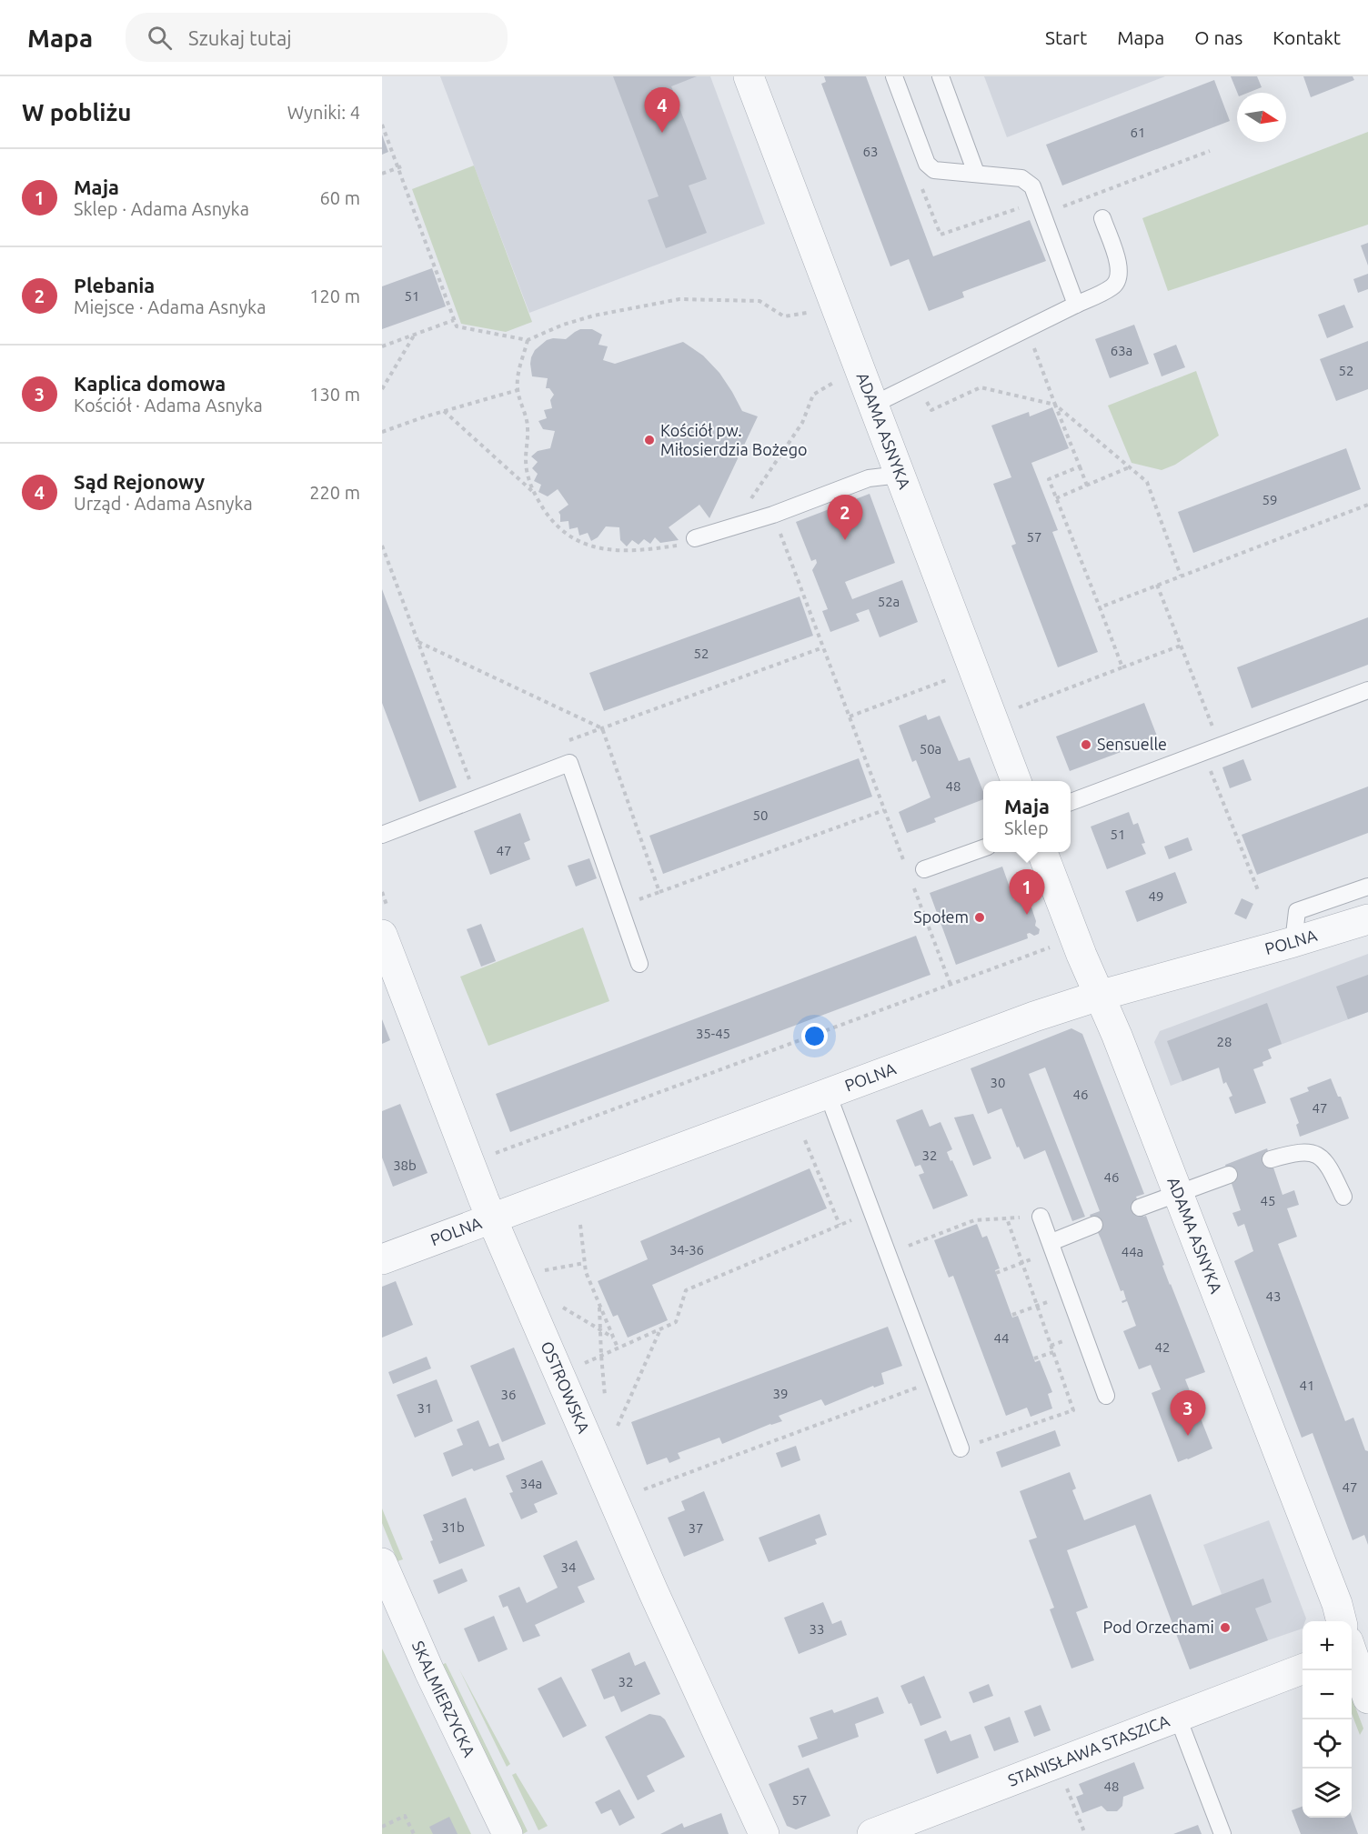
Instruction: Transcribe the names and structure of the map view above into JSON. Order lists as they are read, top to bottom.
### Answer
{
  "streets": {
    "street": [
      "ADAMA ASNYKA",
      "POLNA",
      "OSTROWSKA",
      "SKALMIERZYCKA",
      "STANISŁAWA STASZICA"
    ]
  },
  "crossings": [
    ["ADAMA ASNYKA", "POLNA"],
    ["POLNA", "OSTROWSKA"]
  ],
  "places": [
    "Kościół pw. Miłosierdzia Bożego",
    "Sensuelle",
    "Społem",
    "Pod Orzechami"
  ],
  "house_numbers": [
    "61",
    "63",
    "51",
    "63a",
    "52",
    "59",
    "57",
    "52a",
    "52",
    "50a",
    "48",
    "50",
    "51",
    "47",
    "49",
    "35-45",
    "28",
    "30",
    "46",
    "47",
    "32",
    "38b",
    "46",
    "45",
    "34-36",
    "44a",
    "43",
    "44",
    "42",
    "41",
    "39",
    "36",
    "31",
    "34a",
    "47",
    "31b",
    "37",
    "34",
    "33",
    "32",
    "48",
    "57"
  ],
  "north": "right",
  "page": {
    "header": "Mapa",
    "search": "Szukaj tutaj",
    "nav": [
      "Start",
      "Mapa",
      "O nas",
      "Kontakt"
    ],
    "heading": ["W pobliżu", "Wyniki: 4"],
    "pins": [
      "4",
      "2",
      "1",
      "3"
    ],
    "list": [
      {
        "mark": "1",
        "name": "Maja",
        "note": "Sklep · Adama Asnyka",
        "value": "60 m"
      },
      {
        "mark": "2",
        "name": "Plebania",
        "note": "Miejsce · Adama Asnyka",
        "value": "120 m"
      },
      {
        "mark": "3",
        "name": "Kaplica domowa",
        "note": "Kościół · Adama Asnyka",
        "value": "130 m"
      },
      {
        "mark": "4",
        "name": "Sąd Rejonowy",
        "note": "Urząd · Adama Asnyka",
        "value": "220 m"
      }
    ],
    "popup": ["Maja", "Sklep"],
    "map_buttons": ["+", "−"]
  }
}
